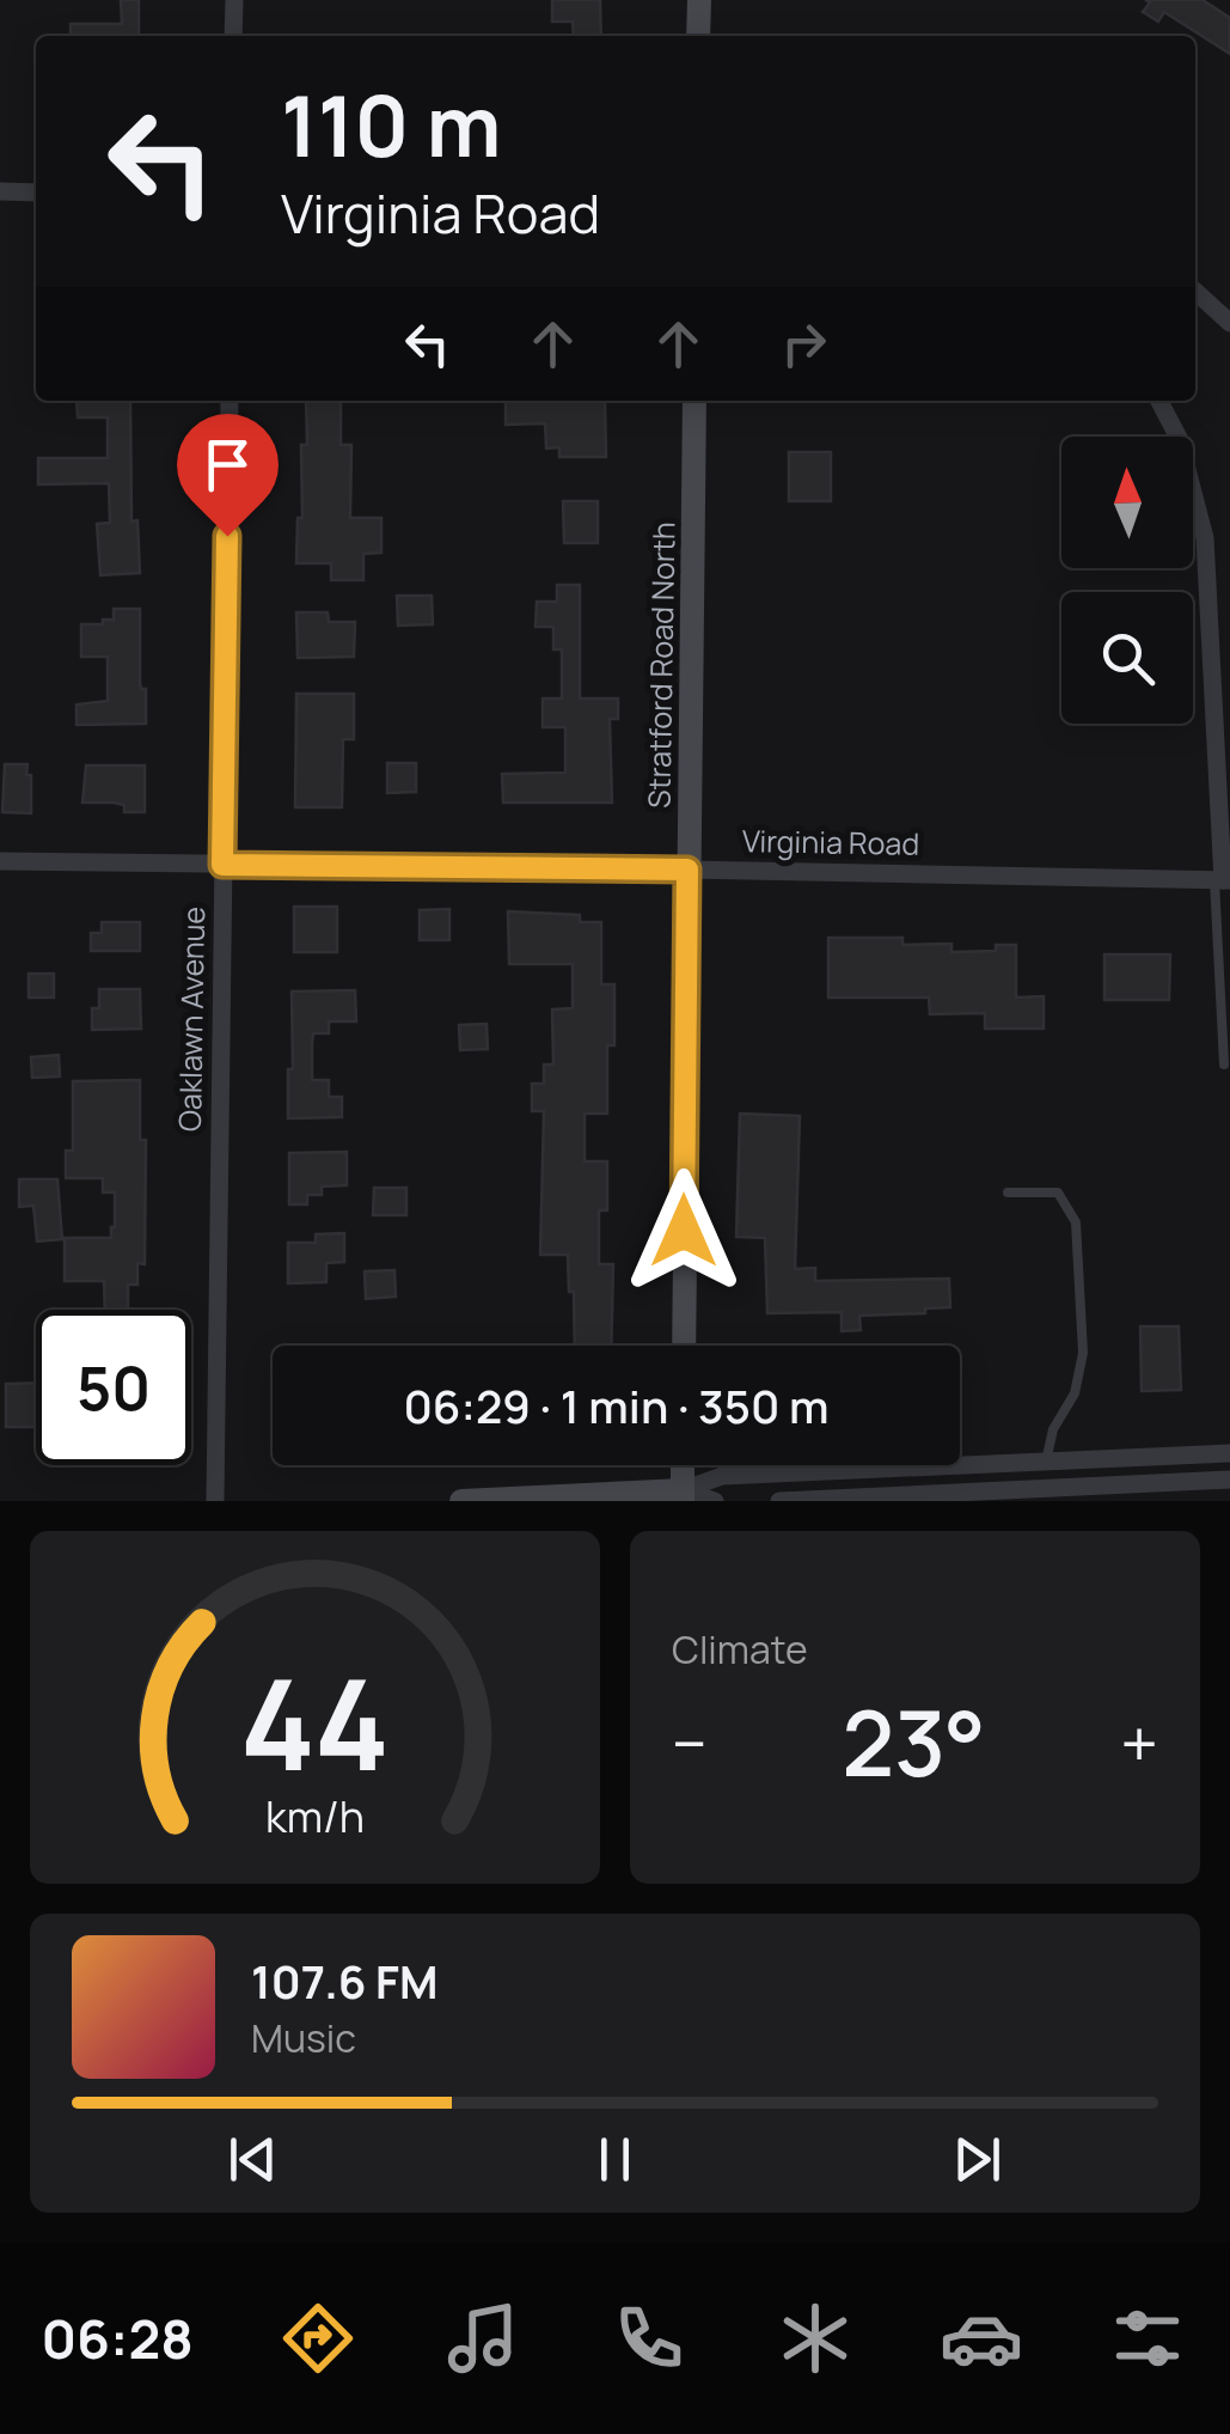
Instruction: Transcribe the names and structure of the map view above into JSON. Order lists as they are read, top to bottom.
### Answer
{
  "streets": {
    "main road": ["Stratford Road North"],
    "street": ["Virginia Road", "Oaklawn Avenue"]
  },
  "crossings": [
    ["Stratford Road North", "Virginia Road"],
    ["Virginia Road", "Oaklawn Avenue"]
  ],
  "north": "top",
  "page": {
    "turn": ["110 m", "Virginia Road"],
    "limit": "50",
    "trip": "06:29 · 1 min · 350 m",
    "tile": "Climate",
    "heat": ["−", "23°", "+"],
    "song": ["107.6 FM", "Music"],
    "tabs": "06:28",
    "gauge": ["44", "km/h"]
  }
}
